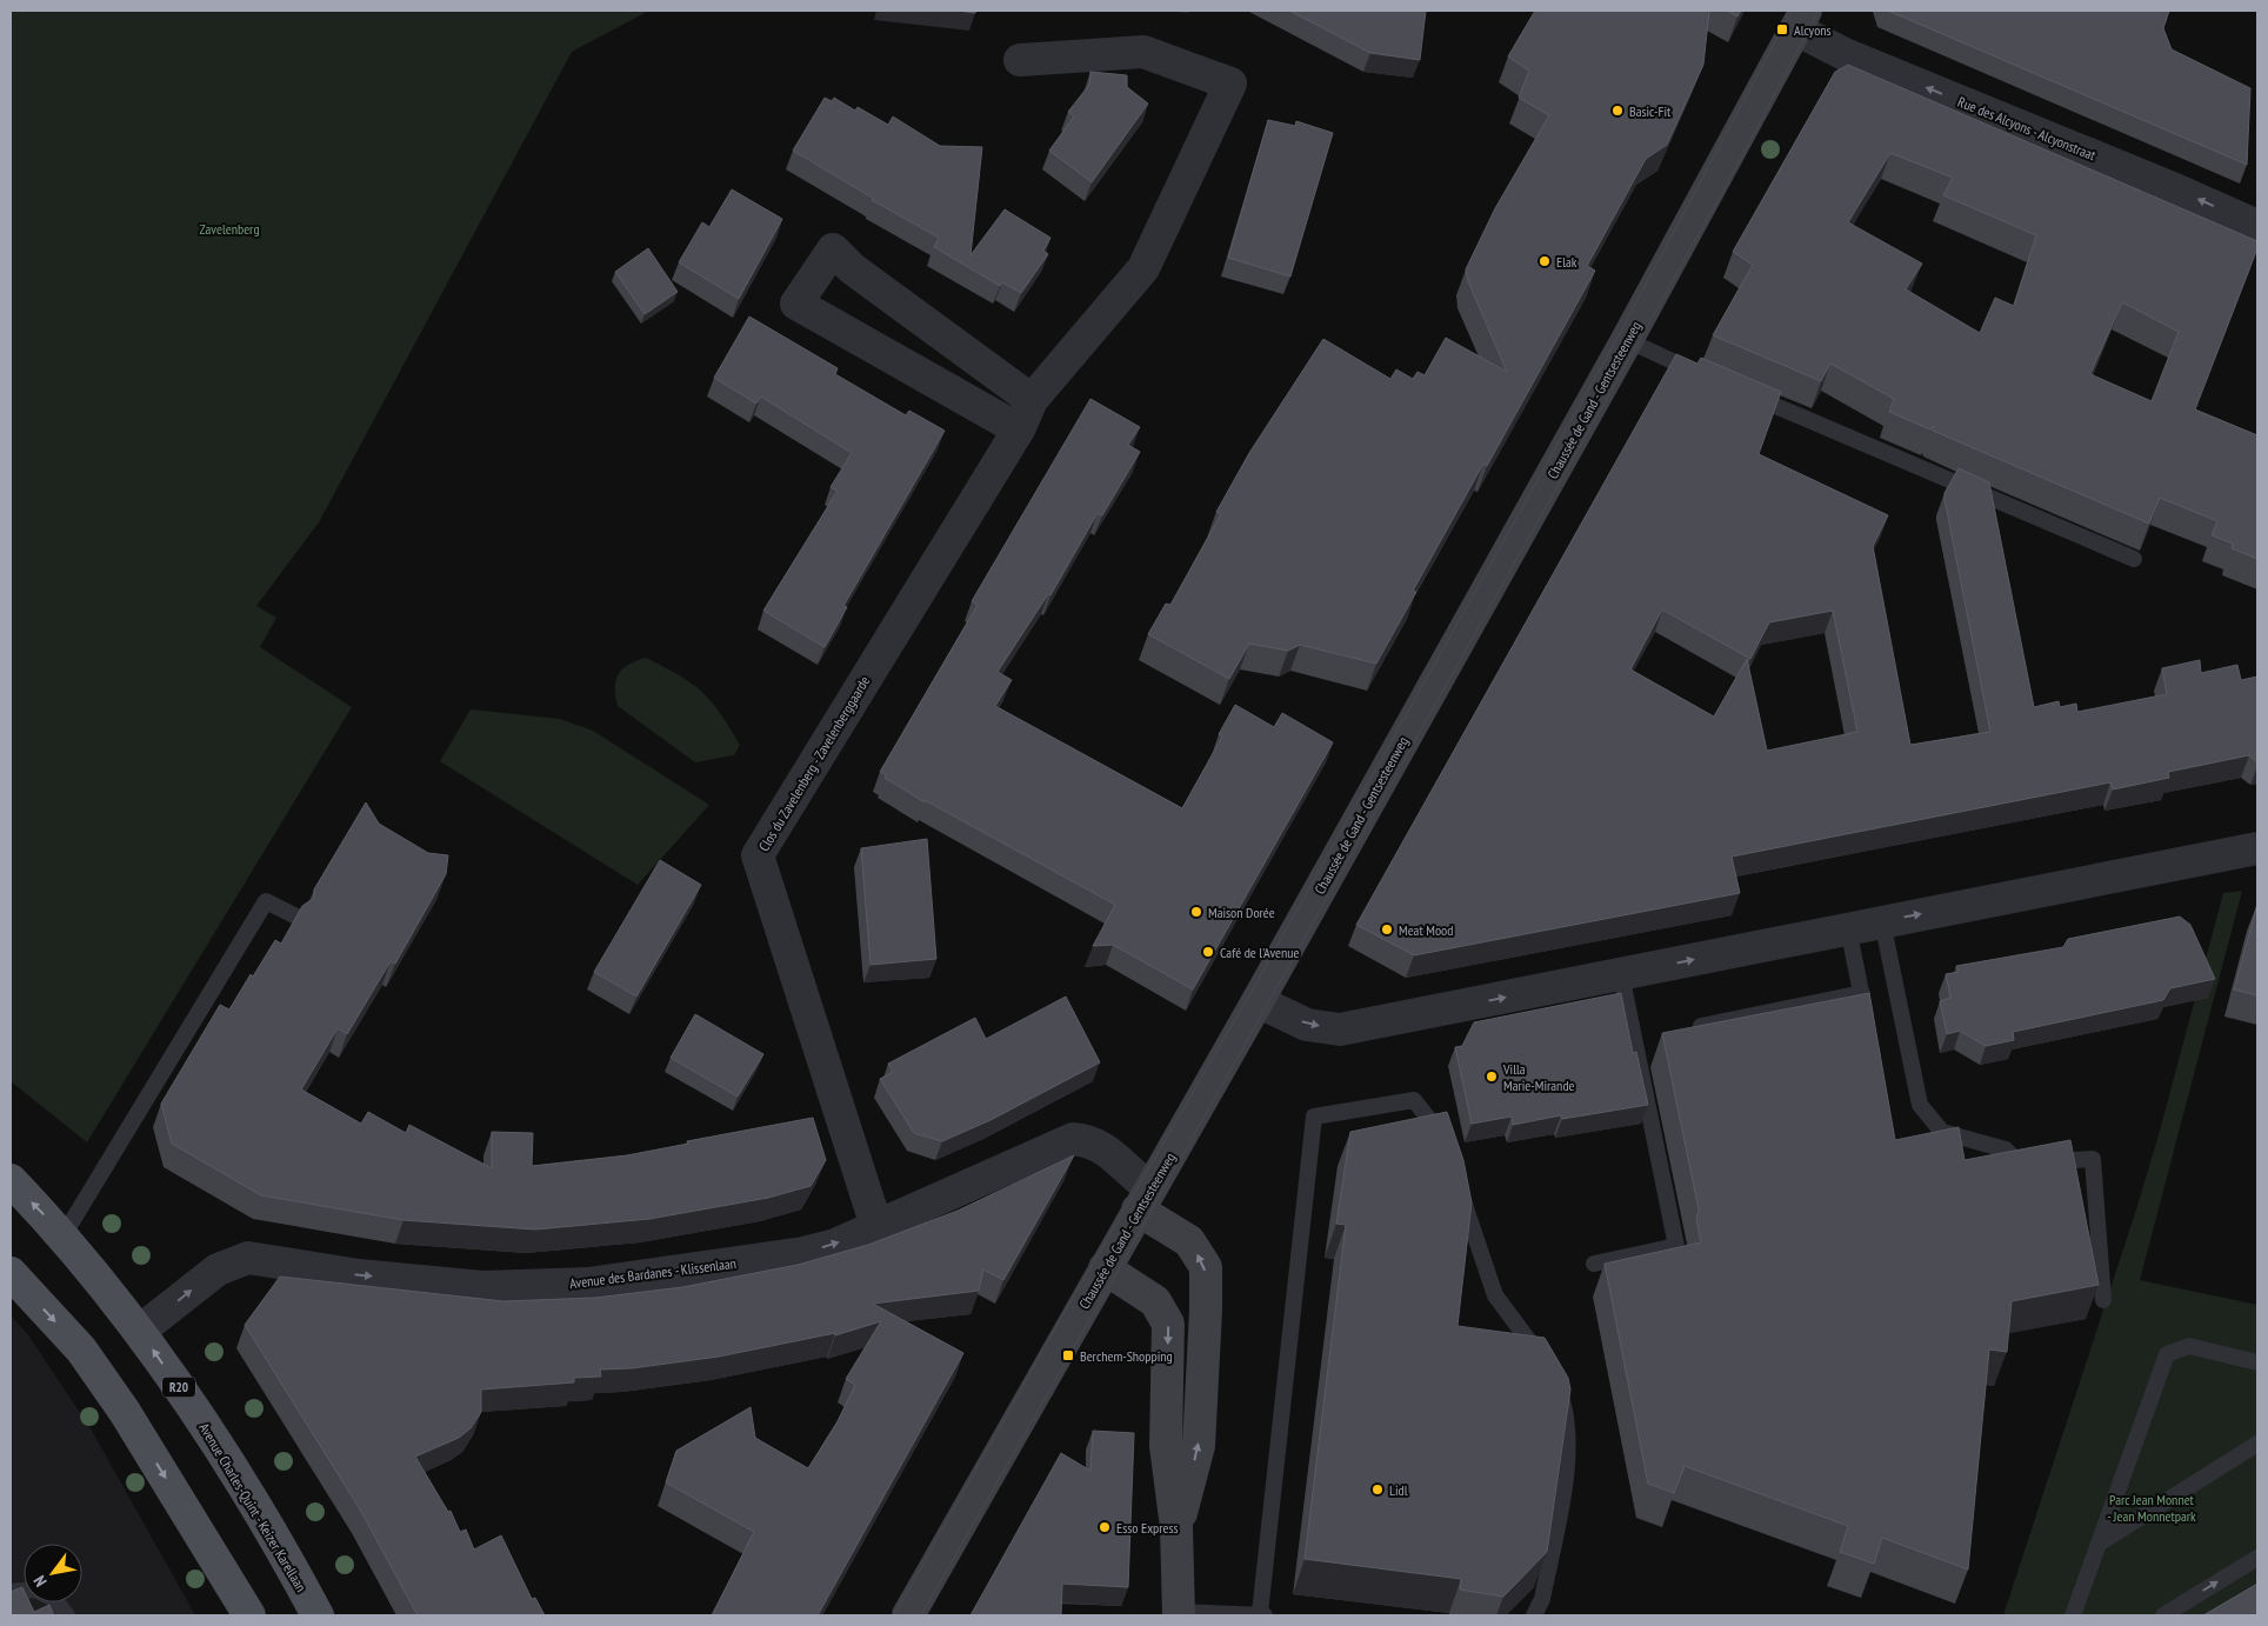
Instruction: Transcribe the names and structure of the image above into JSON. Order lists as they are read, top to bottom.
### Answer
{
  "streets": {
    "main road": ["Chaussée de Gand - Gentsesteenweg", "R20", "Avenue Charles-Quint - Keizer Karellaan"],
    "street": ["Rue des Alcyons - Alcyonstraat", "Clos du Zavelenberg - Zavelenberggaarde", "Avenue des Bardanes - Klissenlaan"]
  },
  "crossings": [
    ["Rue des Alcyons - Alcyonstraat", "Chaussée de Gand - Gentsesteenweg"],
    ["Chaussée de Gand - Gentsesteenweg", "Avenue des Bardanes - Klissenlaan"],
    ["Clos du Zavelenberg - Zavelenberggaarde", "Avenue des Bardanes - Klissenlaan"],
    ["Avenue des Bardanes - Klissenlaan", "Avenue Charles-Quint - Keizer Karellaan"]
  ],
  "one_way": ["Rue des Alcyons - Alcyonstraat", "Avenue des Bardanes - Klissenlaan"],
  "parks": ["Zavelenberg", "Parc Jean Monnet - Jean Monnetpark"],
  "places": {
    "transit": ["Alcyons", "Berchem-Shopping"],
    "other": [
      "Basic-Fit",
      "Elak",
      "Maison Dorée",
      "Meat Mood",
      "Café de l'Avenue",
      "Villa Marie-Mirande",
      "Lidl",
      "Esso Express"
    ]
  },
  "north": "bottom left"
}
